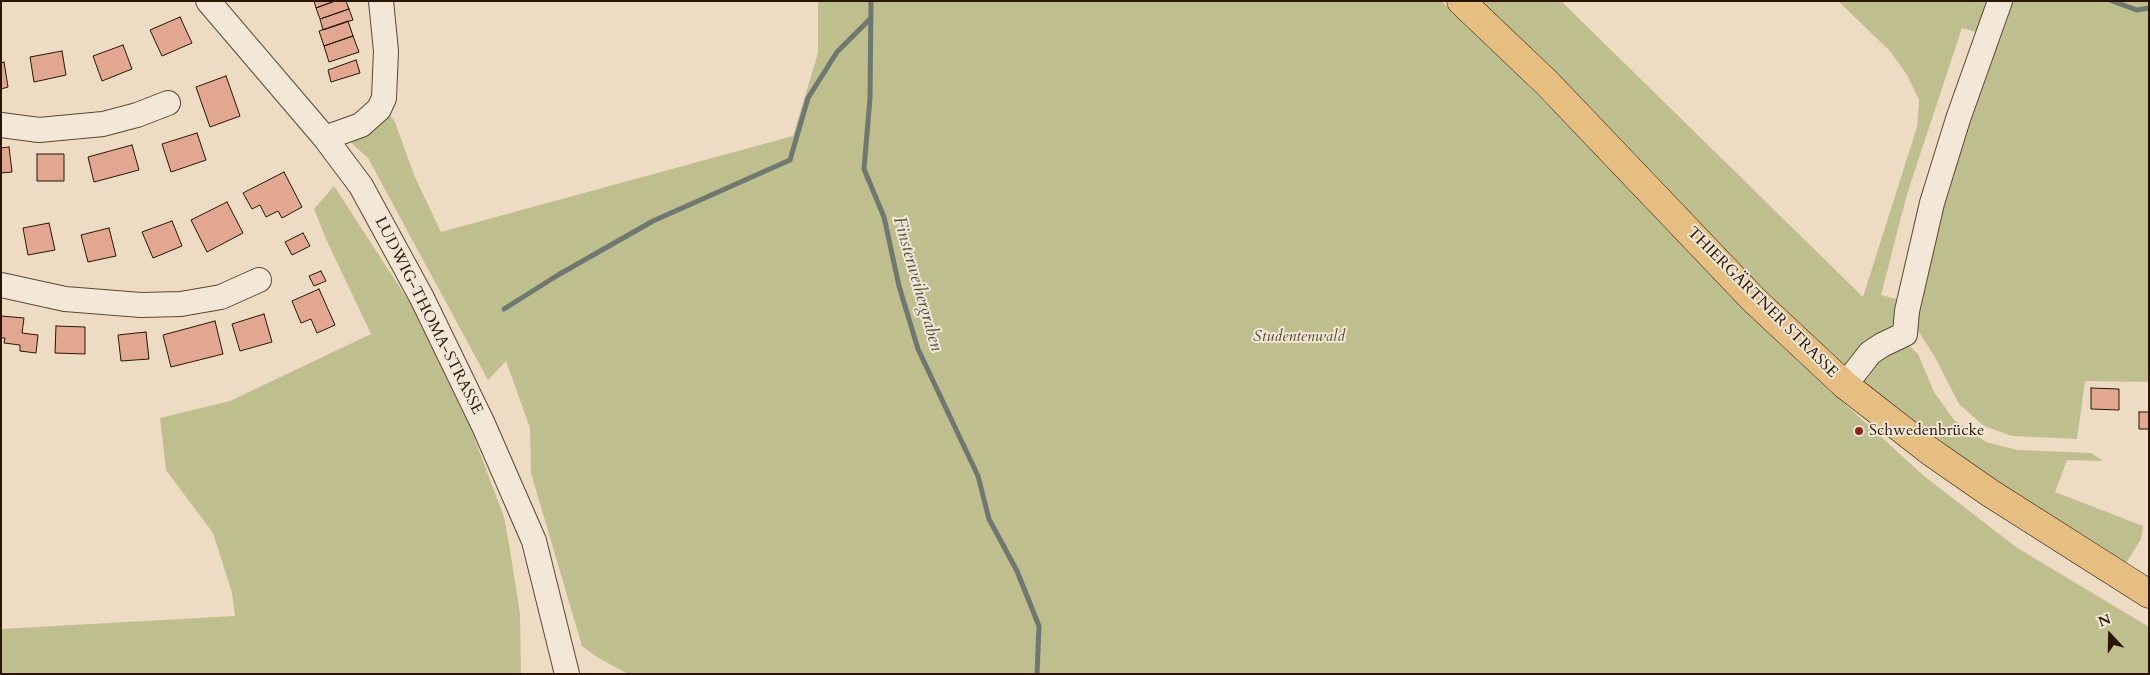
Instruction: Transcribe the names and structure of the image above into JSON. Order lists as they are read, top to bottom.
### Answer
{
  "streets": {
    "main road": ["THIERGÄRTNER STRASSE"],
    "street": ["LUDWIG-THOMA-STRASSE"]
  },
  "water": ["Finsterweihergraben"],
  "parks": ["Studentenwald"],
  "places": ["Schwedenbrücke"],
  "north": "top"
}
